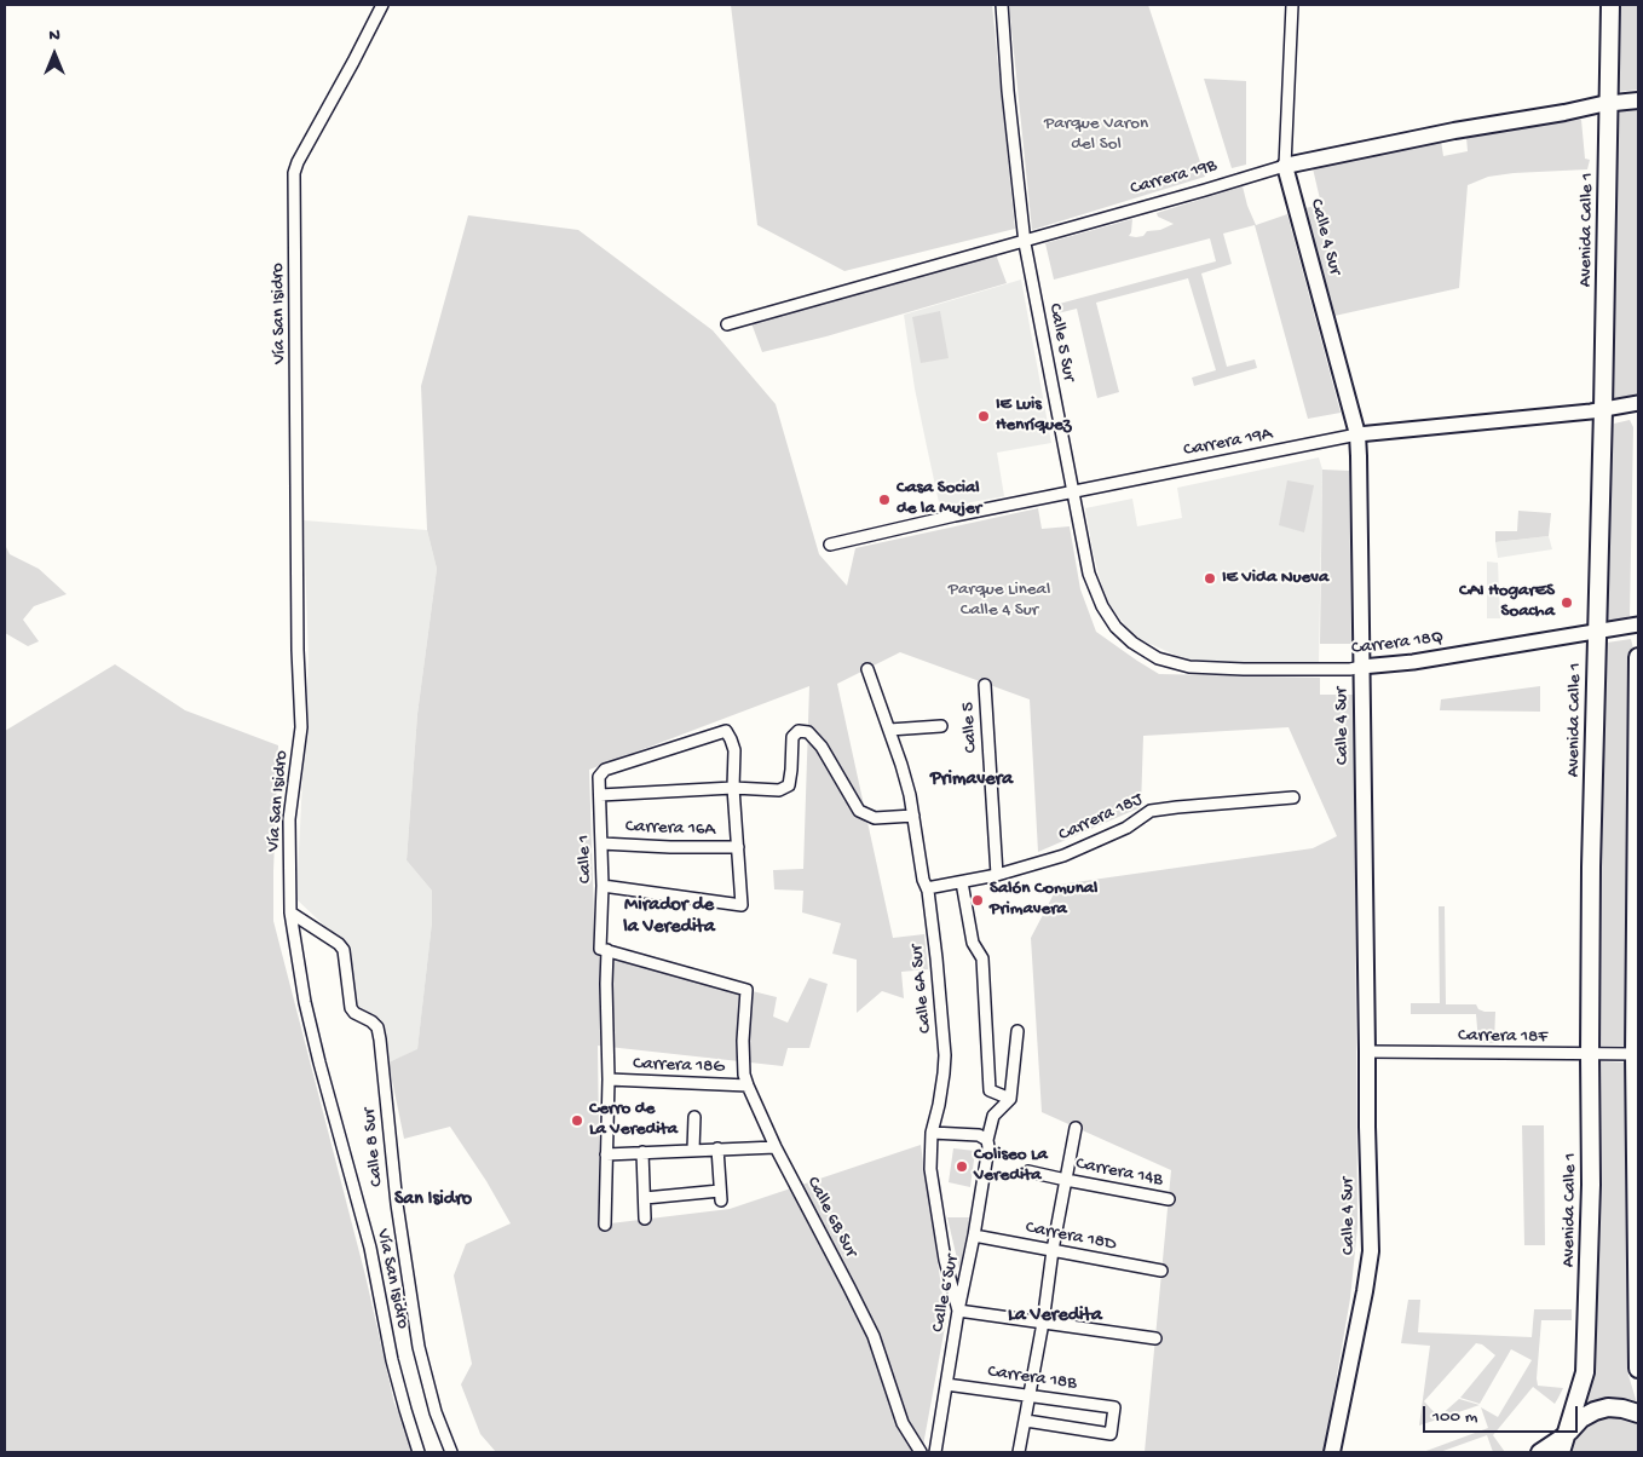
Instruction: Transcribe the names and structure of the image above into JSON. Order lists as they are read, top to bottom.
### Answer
{
  "streets": {
    "main road": ["Carrera 19B", "Avenida Calle 1", "Calle 4 Sur"],
    "street": [
      "Vía San Isidro",
      "Calle 5 Sur",
      "Carrera 19A",
      "Carrera 18Q",
      "Calle 5",
      "Carrera 18J",
      "Carrera 16A",
      "Calle 1",
      "Calle 6A Sur",
      "Carrera 18F",
      "Carrera 18G",
      "Calle 8 Sur",
      "Carrera 14B",
      "Calle 6B Sur",
      "Carrera 18D",
      "Calle 6 Sur",
      "Carrera 18B"
    ]
  },
  "crossings": [
    ["Carrera 19B", "Avenida Calle 1"],
    ["Carrera 19B", "Calle 4 Sur"],
    ["Carrera 19B", "Calle 5 Sur"],
    ["Avenida Calle 1", "Carrera 19A"],
    ["Avenida Calle 1", "Carrera 18Q"],
    ["Avenida Calle 1", "Carrera 18F"],
    ["Calle 4 Sur", "Carrera 19A"],
    ["Calle 4 Sur", "Carrera 18Q"],
    ["Calle 4 Sur", "Carrera 18F"],
    ["Vía San Isidro", "Calle 8 Sur"],
    ["Calle 5 Sur", "Carrera 19A"],
    ["Calle 5 Sur", "Carrera 18Q"],
    ["Calle 5", "Carrera 18J"],
    ["Carrera 18J", "Calle 6A Sur"],
    ["Carrera 16A", "Calle 1"],
    ["Calle 1", "Carrera 18G"],
    ["Calle 1", "Calle 6B Sur"],
    ["Calle 6A Sur", "Calle 6 Sur"],
    ["Carrera 18G", "Calle 6B Sur"],
    ["Carrera 18D", "Calle 6 Sur"],
    ["Calle 6 Sur", "Carrera 18B"]
  ],
  "districts": [
    "Primavera",
    "Mirador de la Veredita",
    "San Isidro",
    "La Veredita"
  ],
  "parks": ["Parque Varon del Sol", "Parque Lineal Calle 4 Sur"],
  "places": [
    "IE Luis Henríquez",
    "Casa Social de la Mujer",
    "IE Vida Nueva",
    "CAI HogarES Soacha",
    "Salón Comunal Primavera",
    "Cerro de La Veredita",
    "Coliseo La Veredita"
  ],
  "scale_bar": "100 m",
  "north": "top"
}
